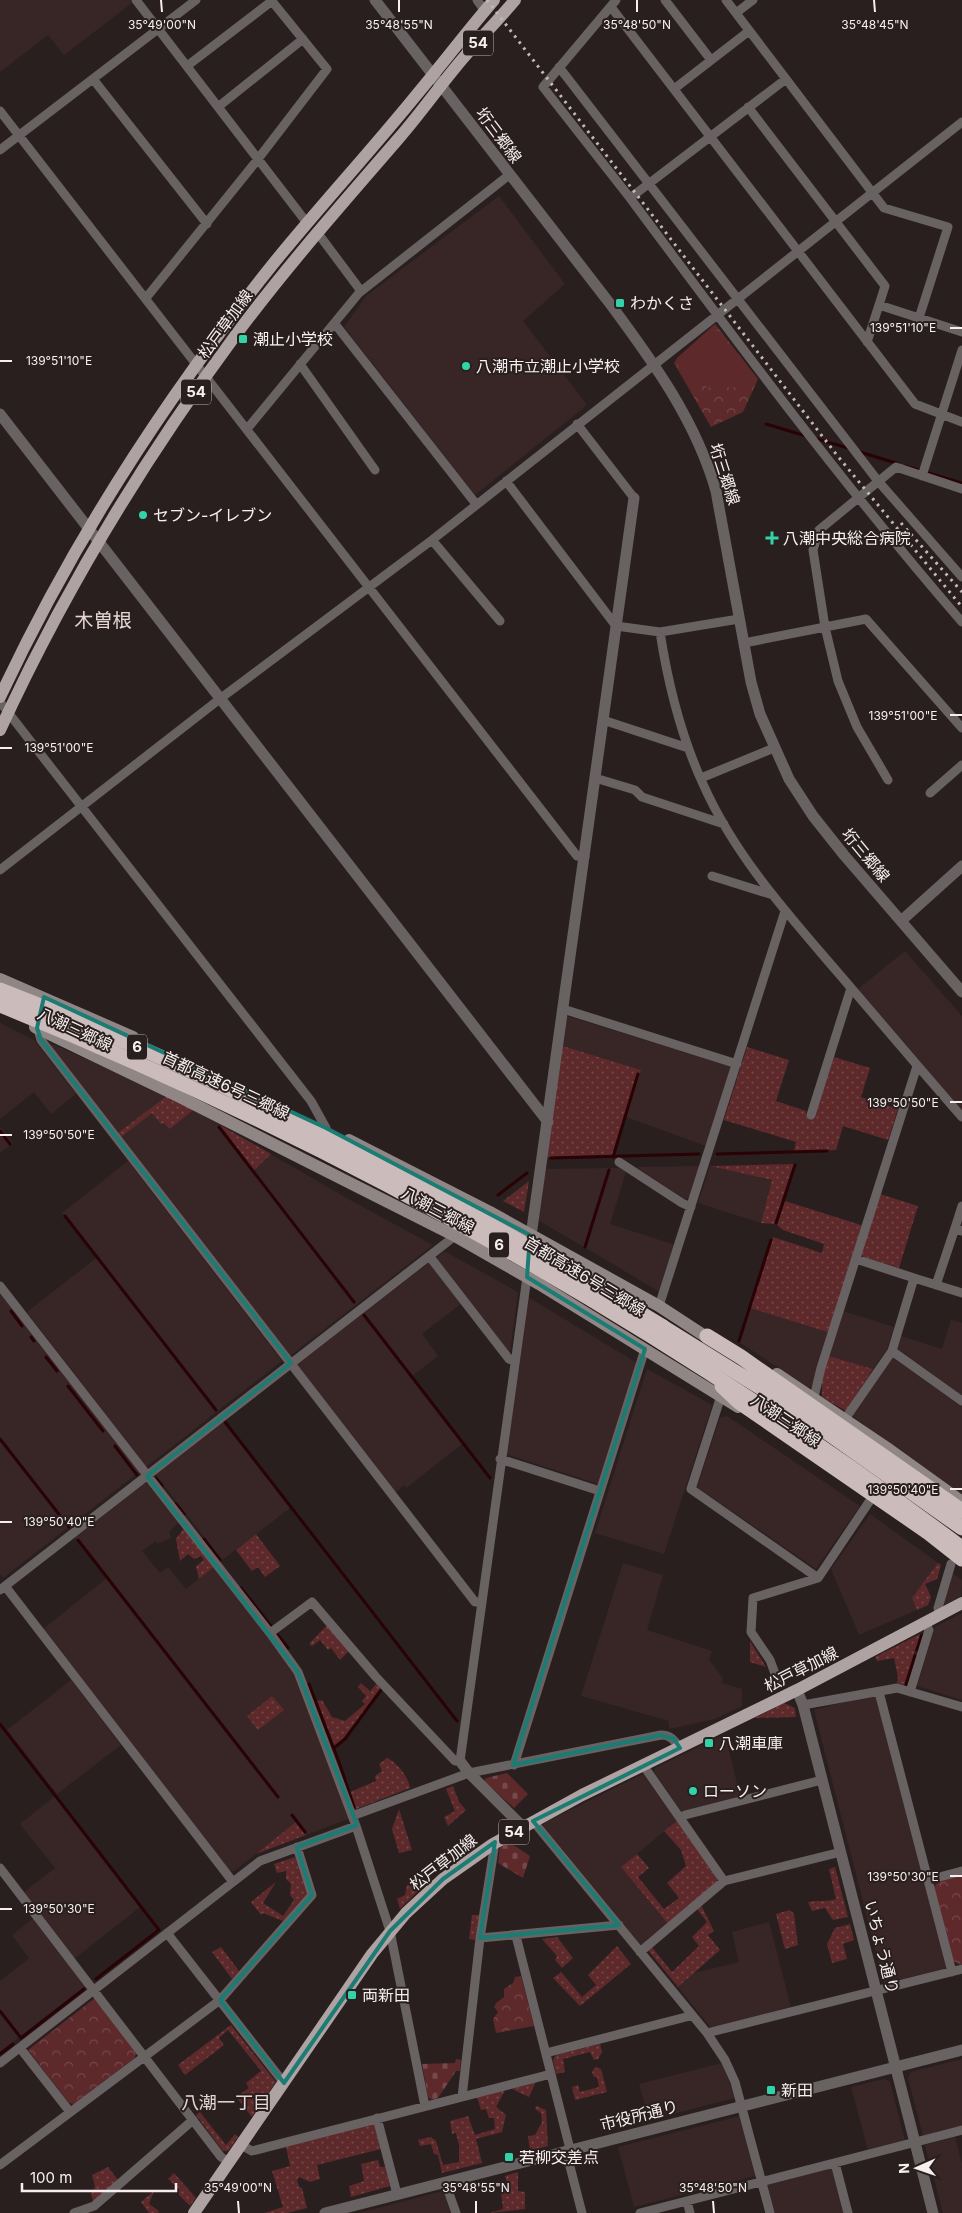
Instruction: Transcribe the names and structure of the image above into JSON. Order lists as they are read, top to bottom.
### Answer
{
  "streets": {
    "highway": ["6", "首都高速6号三郷線"],
    "main road": ["54", "松戸草加線", "八潮三郷線"],
    "street": ["垳三郷線", "いちょう通り", "市役所通り"]
  },
  "crossings": [
    ["垳三郷線", "松戸草加線"],
    ["松戸草加線", "いちょう通り"],
    ["いちょう通り", "市役所通り"]
  ],
  "districts": ["木曽根", "八潮一丁目"],
  "places": {
    "transit": [
      "わかくさ",
      "潮止小学校",
      "八潮車庫",
      "両新田",
      "新田",
      "若柳交差点"
    ],
    "other": ["八潮市立潮止小学校", "セブン-イレブン", "ローソン"],
    "health": ["八潮中央総合病院"]
  },
  "scale_bar": "100 m",
  "north": "left",
  "coordinates": [
    "35°49'00\"N",
    "35°48'55\"N",
    "35°48'50\"N",
    "35°48'45\"N",
    "139°51'10\"E",
    "139°51'00\"E",
    "139°50'50\"E",
    "139°50'40\"E",
    "139°50'30\"E"
  ]
}
